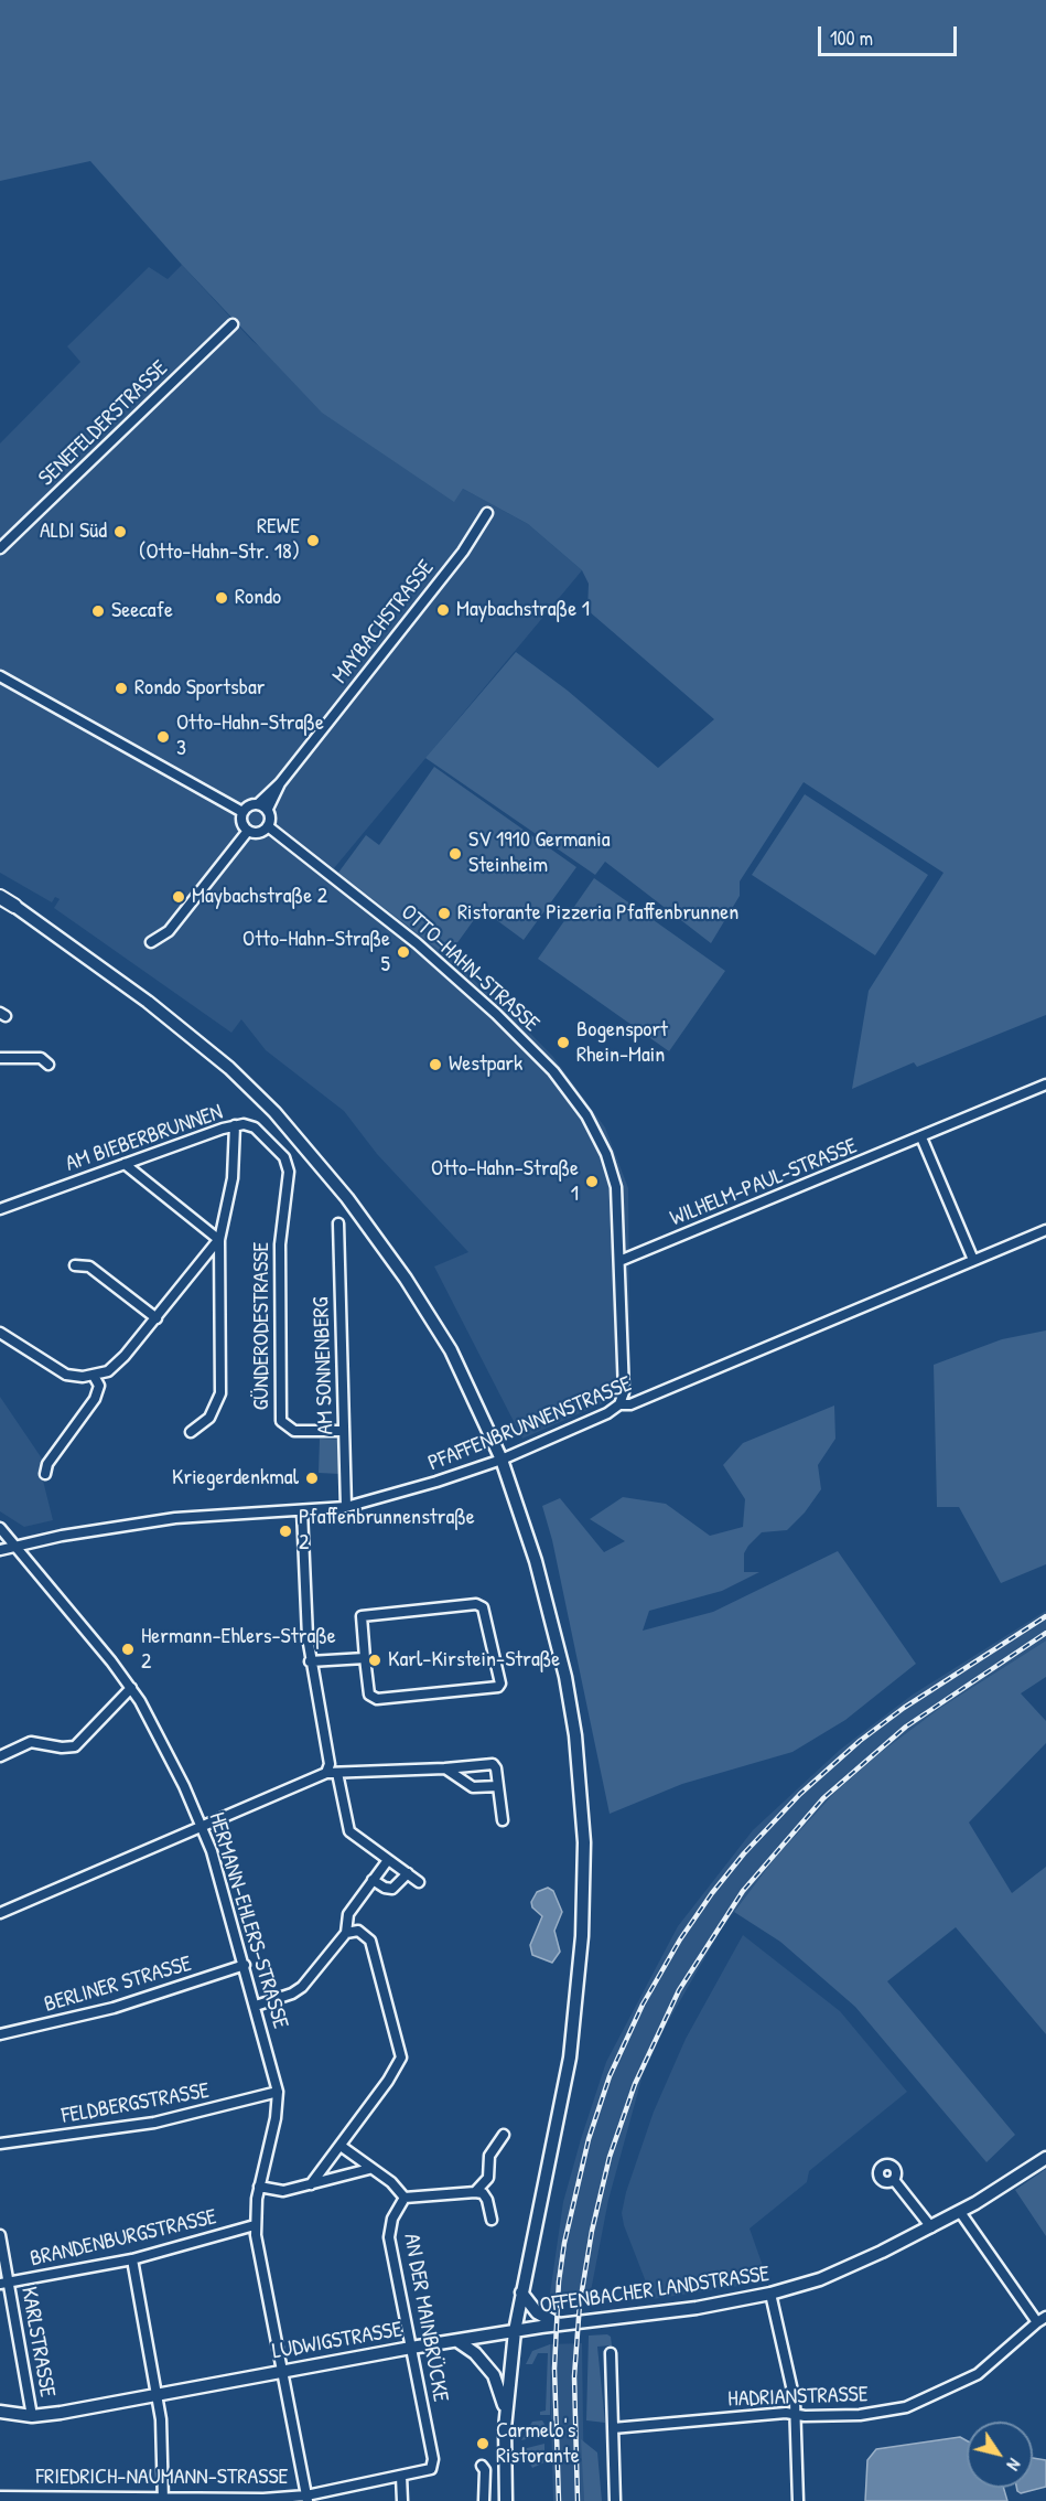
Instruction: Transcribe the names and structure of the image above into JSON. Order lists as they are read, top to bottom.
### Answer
{
  "streets": {
    "main road": ["OFFENBACHER LANDSTRASSE", "LUDWIGSTRASSE"],
    "street": [
      "SENEFELDERSTRASSE",
      "MAYBACHSTRASSE",
      "OTTO-HAHN-STRASSE",
      "AM BIEBERBRUNNEN",
      "WILHELM-PAUL-STRASSE",
      "GÜNDERODESTRASSE",
      "AM SONNENBERG",
      "PFAFFENBRUNNENSTRASSE",
      "HERMANN-EHLERS-STRASSE",
      "BERLINER STRASSE",
      "FELDBERGSTRASSE",
      "BRANDENBURGSTRASSE",
      "AN DER MAINBRÜCKE",
      "KARLSTRASSE",
      "HADRIANSTRASSE",
      "FRIEDRICH-NAUMANN-STRASSE"
    ]
  },
  "crossings": [
    ["MAYBACHSTRASSE", "OTTO-HAHN-STRASSE"],
    ["OTTO-HAHN-STRASSE", "WILHELM-PAUL-STRASSE"],
    ["OTTO-HAHN-STRASSE", "PFAFFENBRUNNENSTRASSE"],
    ["AM BIEBERBRUNNEN", "GÜNDERODESTRASSE"],
    ["GÜNDERODESTRASSE", "AM SONNENBERG"],
    ["AM SONNENBERG", "PFAFFENBRUNNENSTRASSE"],
    ["PFAFFENBRUNNENSTRASSE", "HERMANN-EHLERS-STRASSE"],
    ["HERMANN-EHLERS-STRASSE", "BERLINER STRASSE"],
    ["HERMANN-EHLERS-STRASSE", "FELDBERGSTRASSE"],
    ["HERMANN-EHLERS-STRASSE", "BRANDENBURGSTRASSE"],
    ["HERMANN-EHLERS-STRASSE", "LUDWIGSTRASSE"],
    ["HERMANN-EHLERS-STRASSE", "FRIEDRICH-NAUMANN-STRASSE"],
    ["BRANDENBURGSTRASSE", "KARLSTRASSE"],
    ["OFFENBACHER LANDSTRASSE", "LUDWIGSTRASSE"],
    ["AN DER MAINBRÜCKE", "LUDWIGSTRASSE"],
    ["AN DER MAINBRÜCKE", "FRIEDRICH-NAUMANN-STRASSE"],
    ["LUDWIGSTRASSE", "KARLSTRASSE"]
  ],
  "places": [
    "ALDI Süd",
    "REWE (Otto-Hahn-Str. 18)",
    "Rondo",
    "Maybachstraße 1",
    "Seecafe",
    "Rondo Sportsbar",
    "Otto-Hahn-Straße 3",
    "SV 1910 Germania Steinheim",
    "Maybachstraße 2",
    "Ristorante Pizzeria Pfaffenbrunnen",
    "Otto-Hahn-Straße 5",
    "Bogensport Rhein-Main",
    "Westpark",
    "Otto-Hahn-Straße 1",
    "Kriegerdenkmal",
    "Pfaffenbrunnenstraße 2",
    "Hermann-Ehlers-Straße 2",
    "Karl-Kirstein-Straße",
    "Carmelo's Ristorante"
  ],
  "scale_bar": "100 m",
  "north": "bottom right"
}
